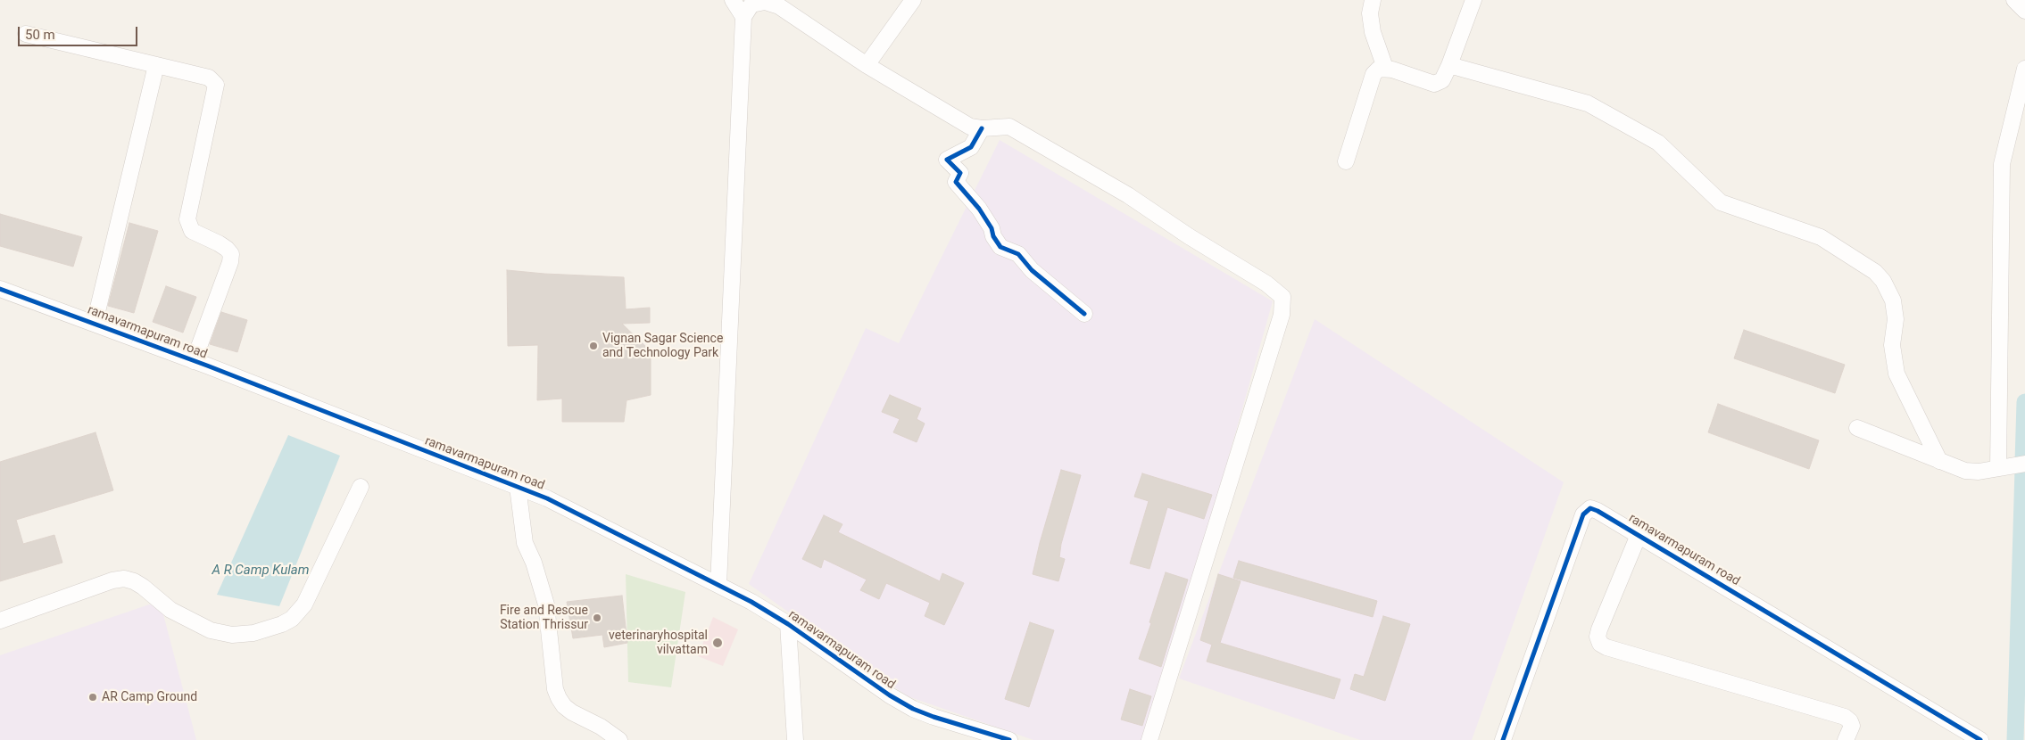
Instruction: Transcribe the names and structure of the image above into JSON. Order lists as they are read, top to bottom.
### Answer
{
  "streets": {
    "street": ["ramavarmapuram road"]
  },
  "water": ["A R Camp Kulam"],
  "places": [
    "Vignan Sagar Science and Technology Park",
    "Fire and Rescue Station Thrissur",
    "veterinaryhospital vilvattam",
    "AR Camp Ground"
  ],
  "scale_bar": "50 m"
}
